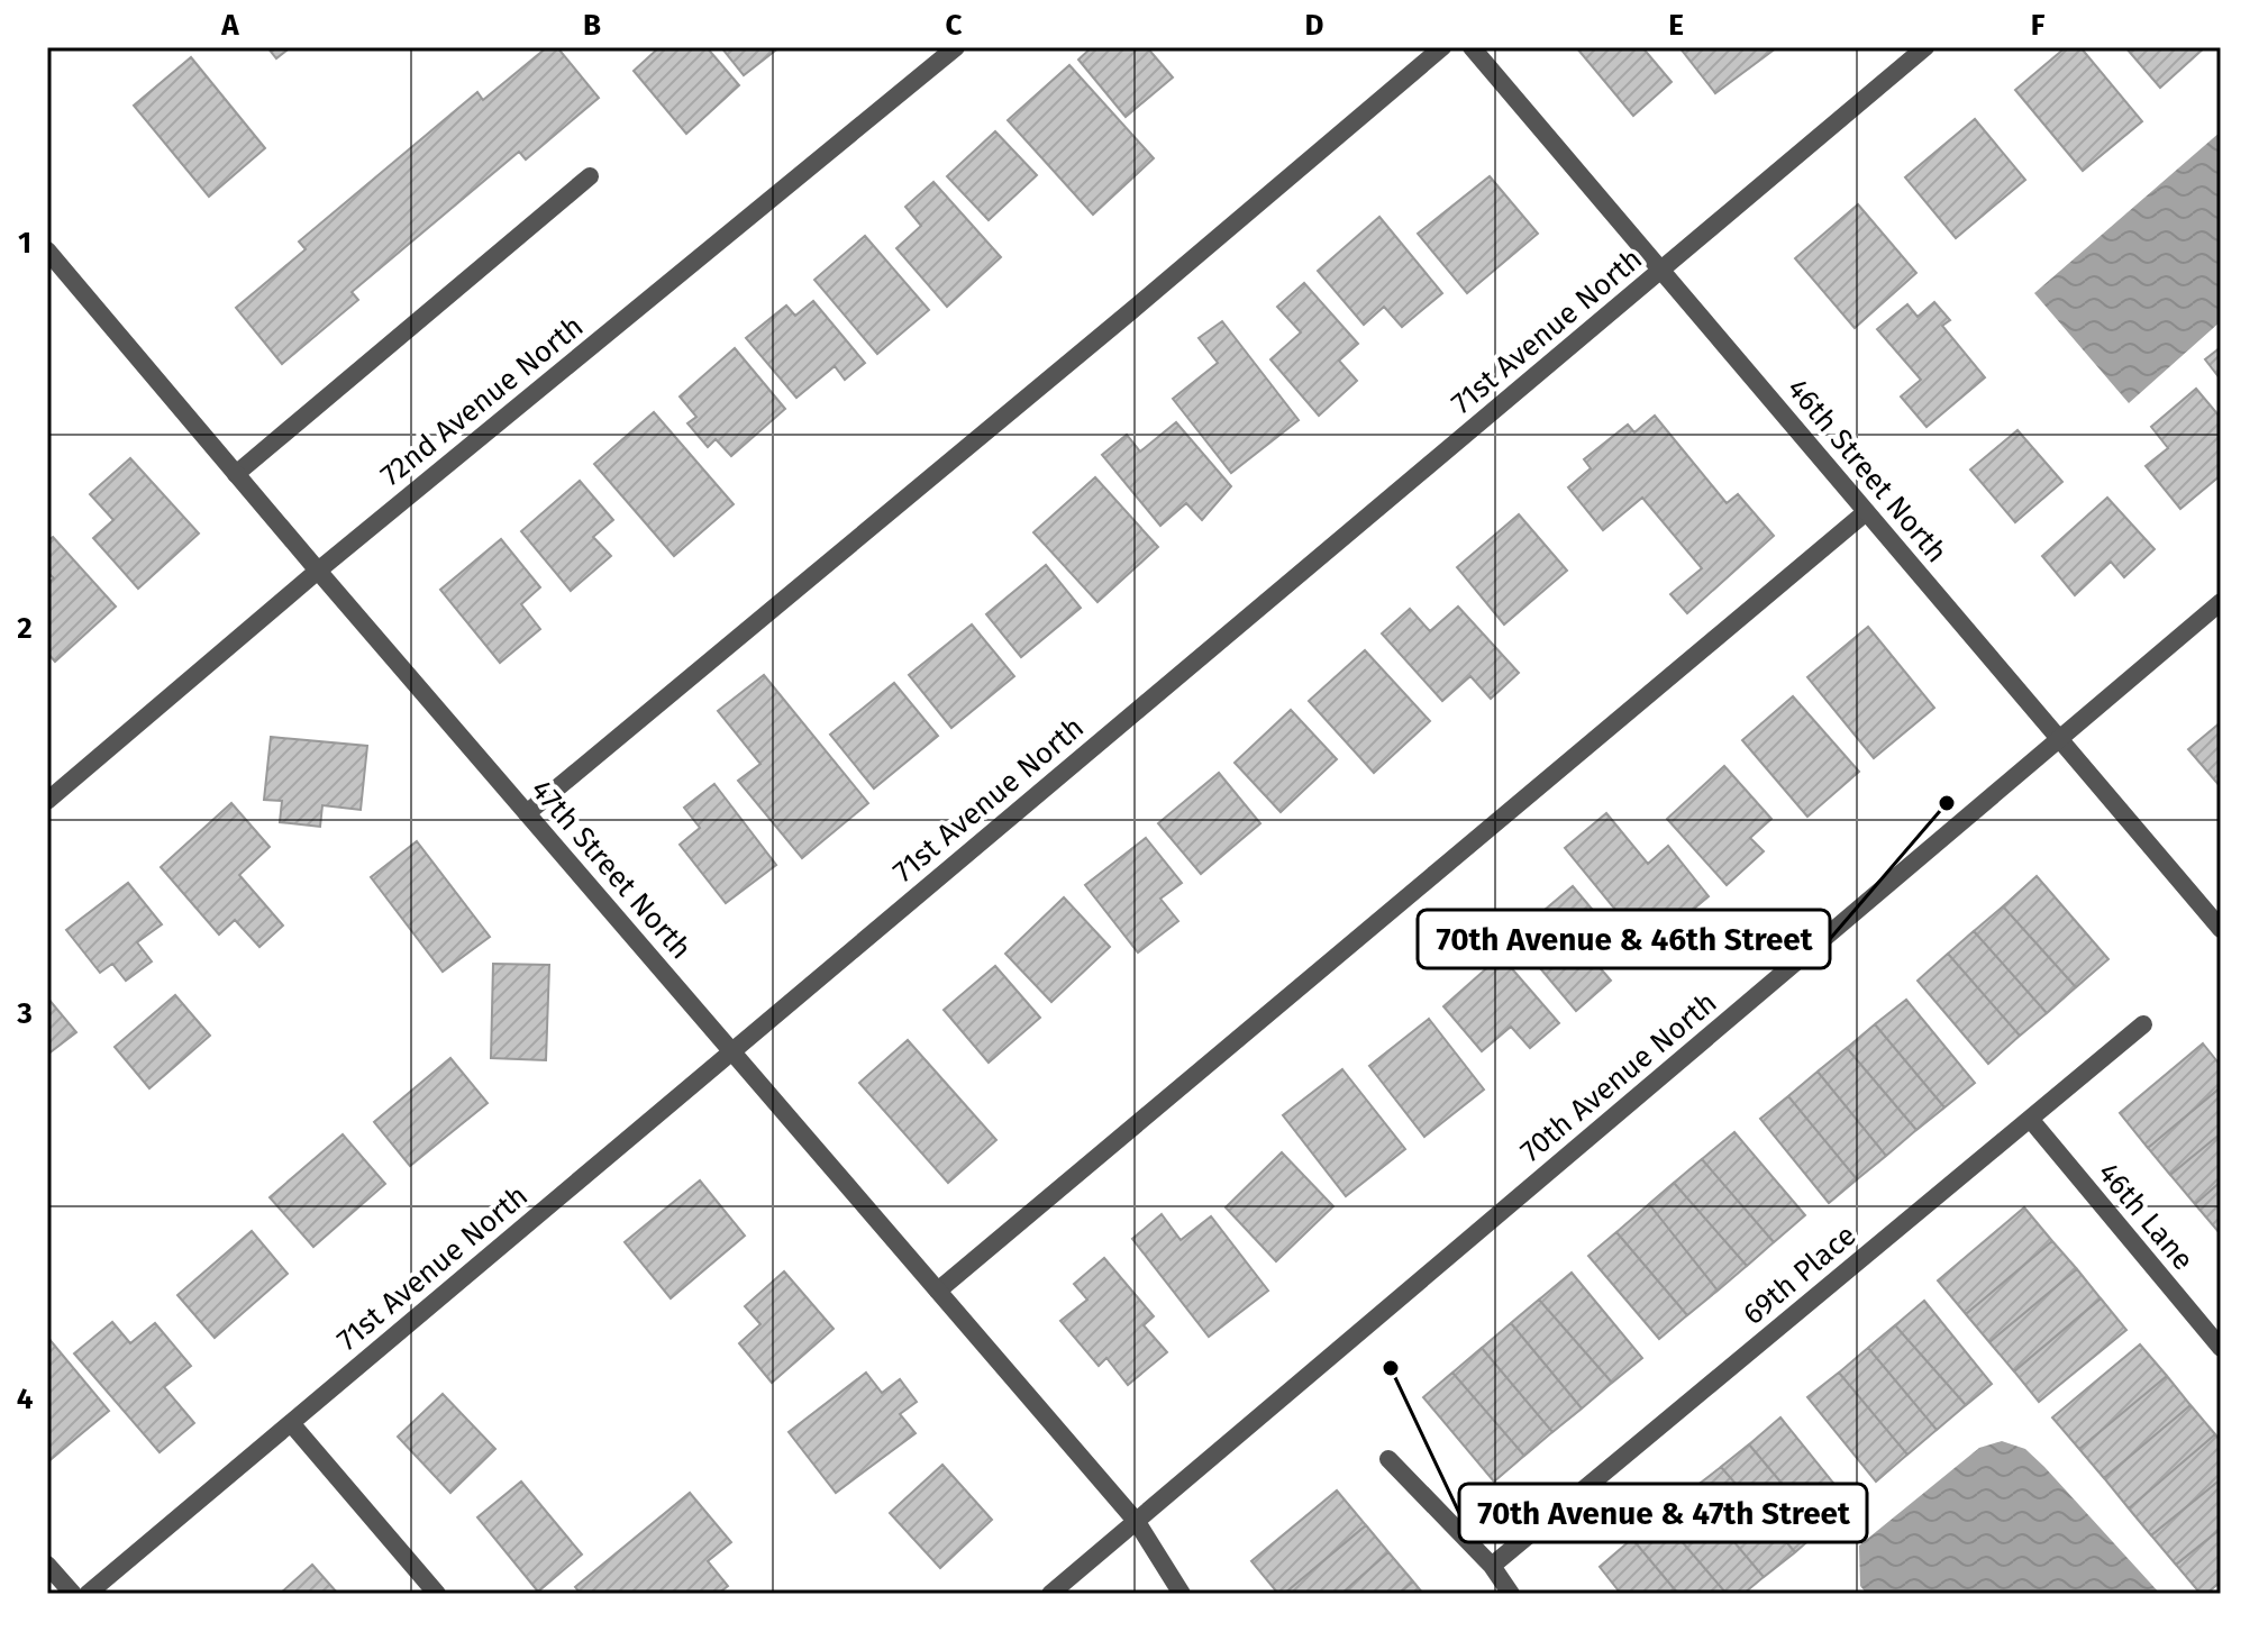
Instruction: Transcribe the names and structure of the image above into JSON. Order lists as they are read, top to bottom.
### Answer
{
  "streets": {
    "street": [
      "71st Avenue North",
      "72nd Avenue North",
      "46th Street North",
      "47th Street North",
      "70th Avenue North",
      "46th Lane",
      "69th Place"
    ]
  },
  "crossings": [
    ["71st Avenue North", "46th Street North"],
    ["71st Avenue North", "47th Street North"],
    ["72nd Avenue North", "47th Street North"],
    ["46th Street North", "70th Avenue North"],
    ["47th Street North", "70th Avenue North"],
    ["46th Lane", "69th Place"]
  ],
  "places": ["70th Avenue & 46th Street", "70th Avenue & 47th Street"],
  "grid": {
    "columns": [
      "A",
      "B",
      "C",
      "D",
      "E",
      "F"
    ],
    "rows": [
      "1",
      "2",
      "3",
      "4"
    ]
  }
}
